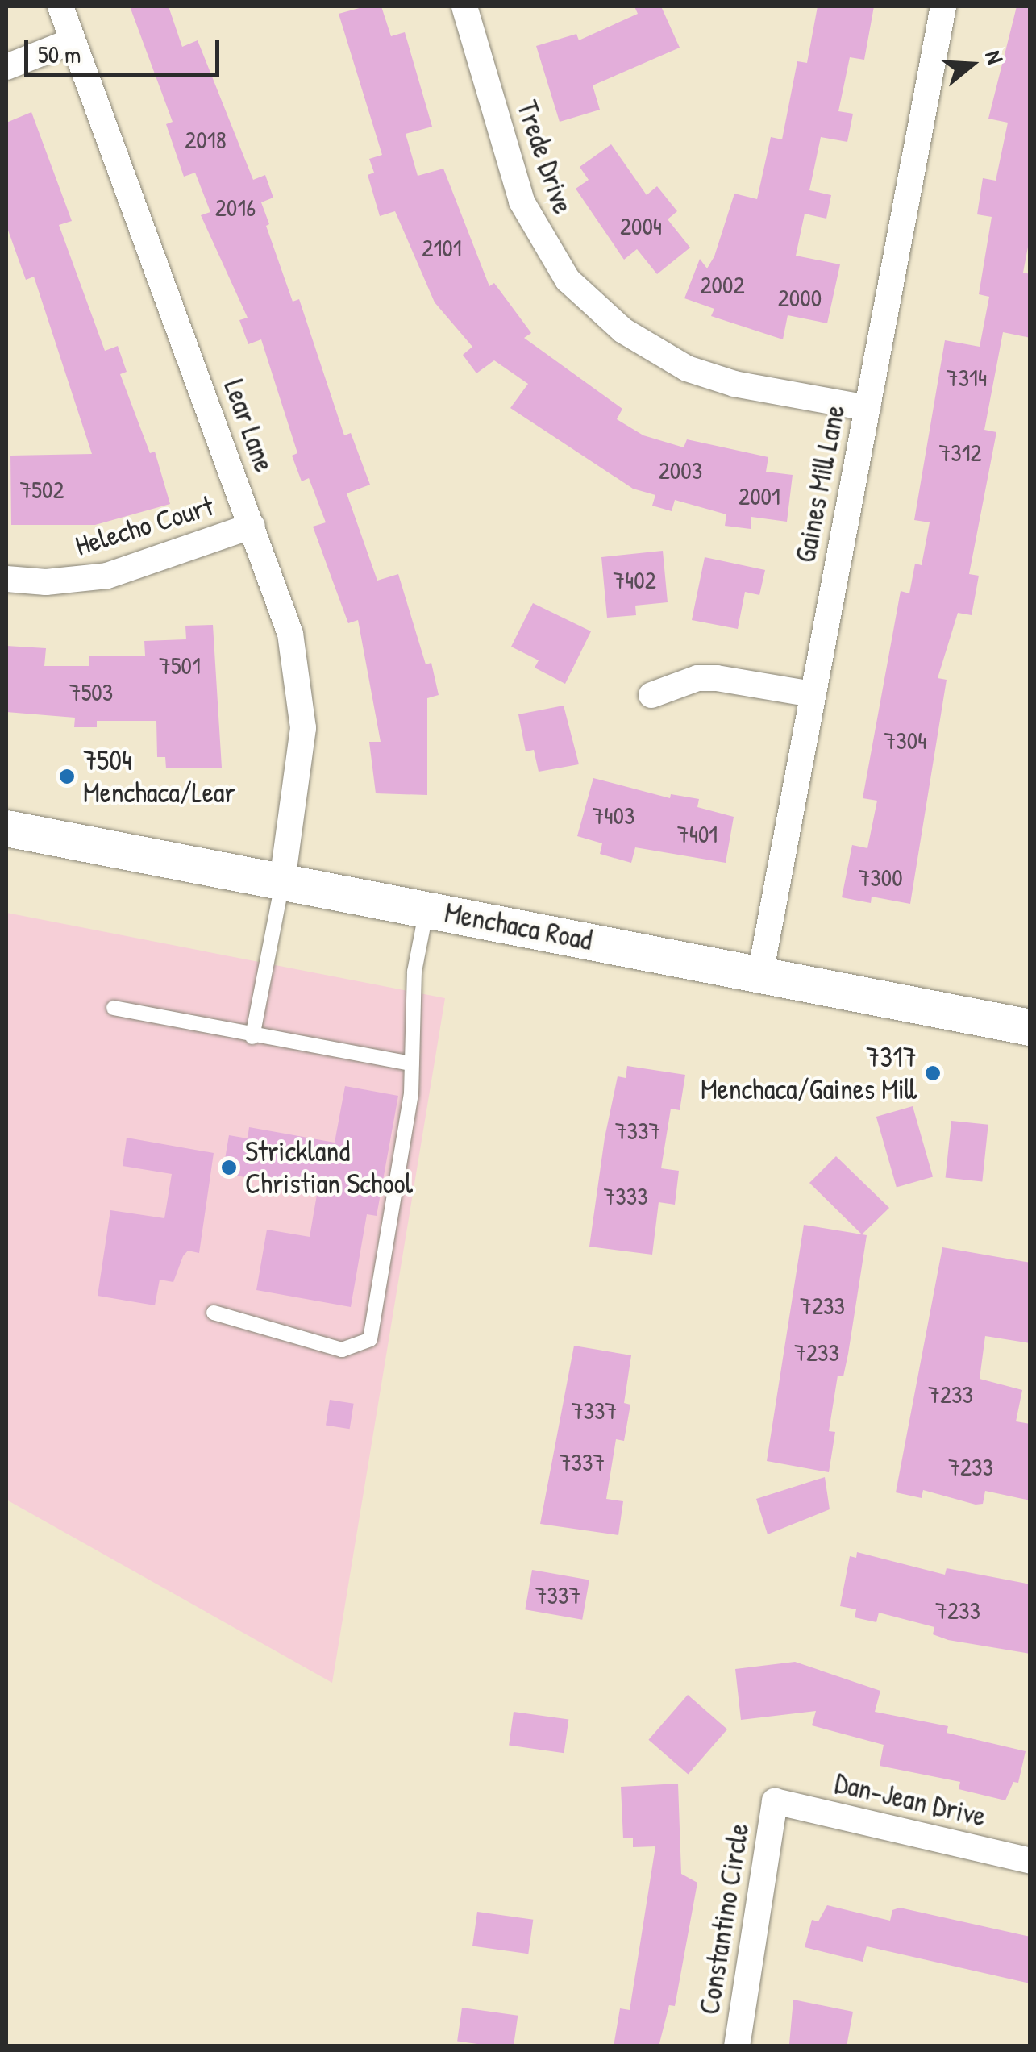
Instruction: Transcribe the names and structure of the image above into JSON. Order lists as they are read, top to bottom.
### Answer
{
  "streets": {
    "main road": ["Menchaca Road"],
    "street": [
      "Trede Drive",
      "Lear Lane",
      "Gaines Mill Lane",
      "Helecho Court",
      "Dan-Jean Drive",
      "Constantino Circle"
    ]
  },
  "crossings": [
    ["Trede Drive", "Gaines Mill Lane"],
    ["Lear Lane", "Helecho Court"],
    ["Lear Lane", "Menchaca Road"],
    ["Gaines Mill Lane", "Menchaca Road"],
    ["Dan-Jean Drive", "Constantino Circle"]
  ],
  "places": ["7504 Menchaca/Lear", "7317 Menchaca/Gaines Mill", "Strickland Christian School"],
  "house_numbers": [
    "2018",
    "2016",
    "2004",
    "2101",
    "2002",
    "2000",
    "7314",
    "7312",
    "2003",
    "7502",
    "2001",
    "7402",
    "7501",
    "7503",
    "7304",
    "7403",
    "7401",
    "7300",
    "7337",
    "7333",
    "7233",
    "7233",
    "7233",
    "7337",
    "7337",
    "7233",
    "7337",
    "7233"
  ],
  "scale_bar": "50 m",
  "north": "right"
}
